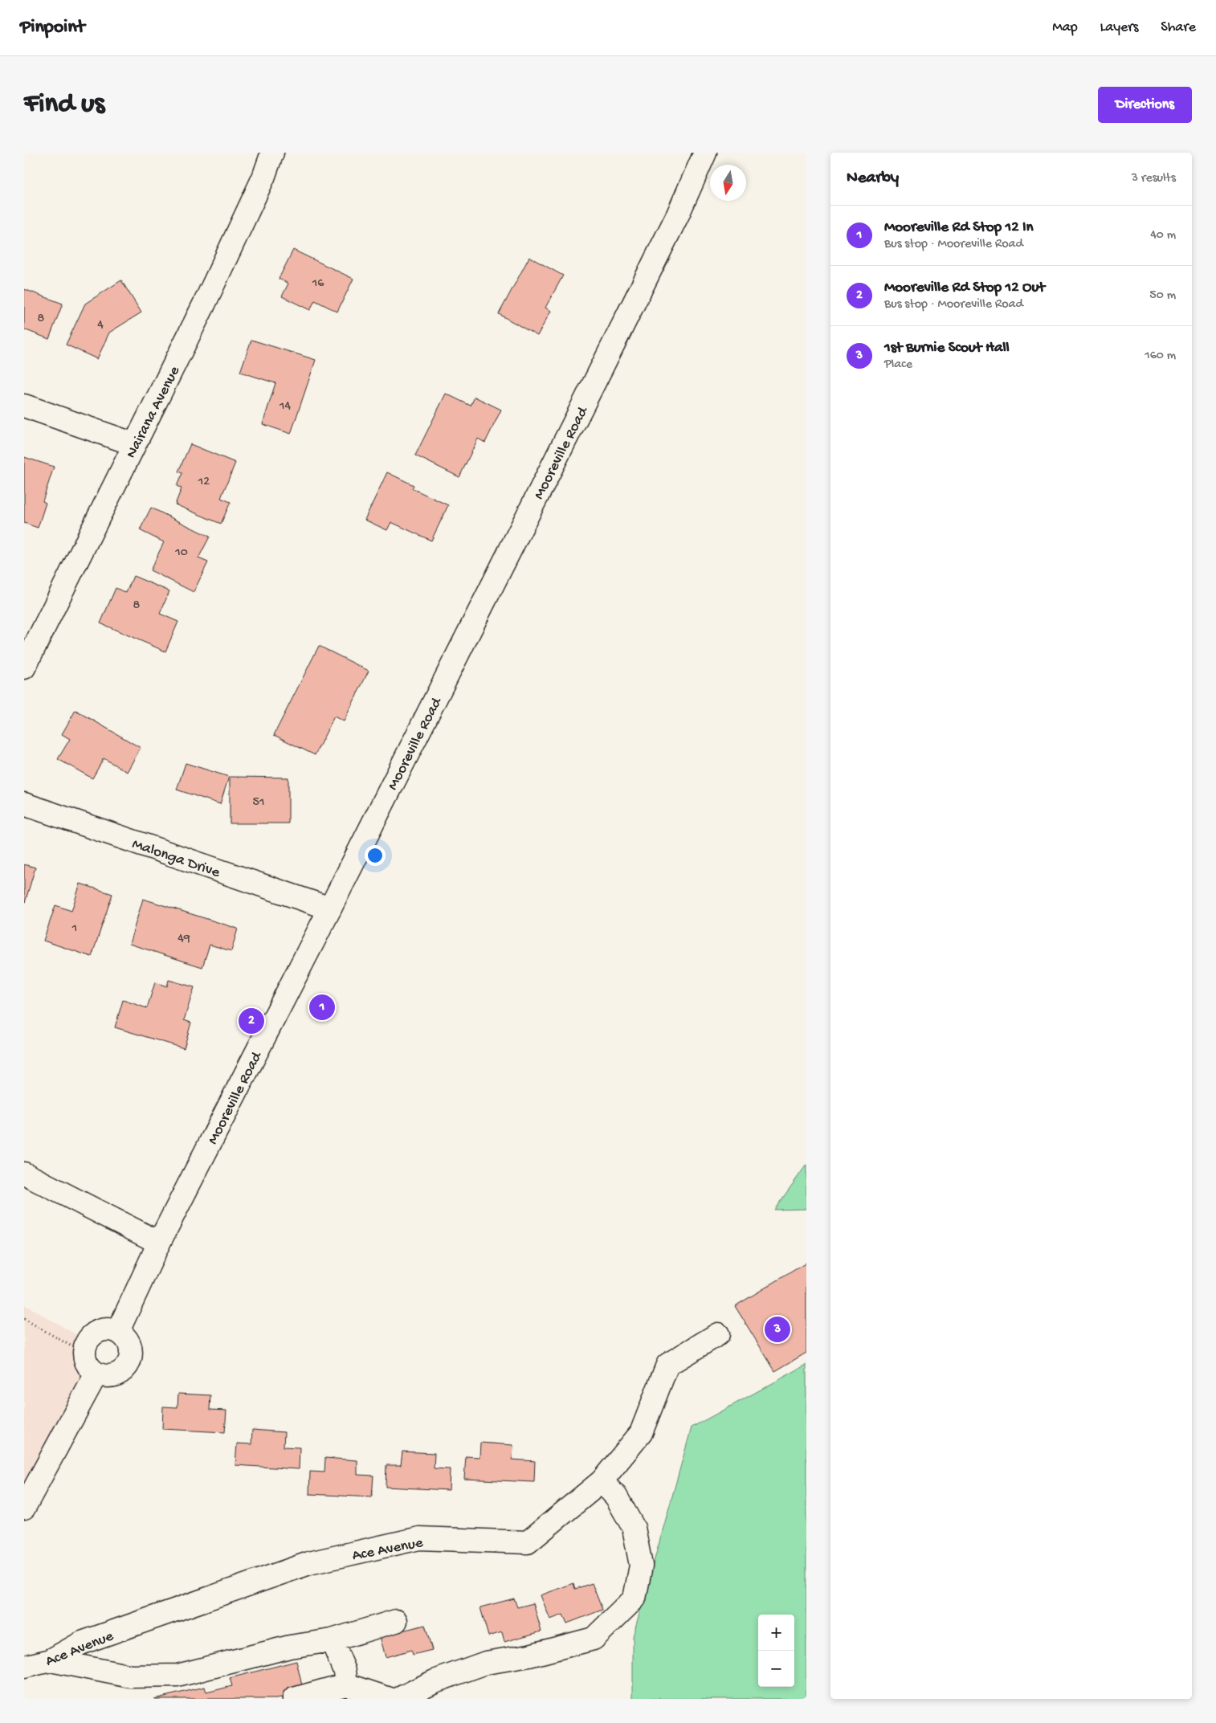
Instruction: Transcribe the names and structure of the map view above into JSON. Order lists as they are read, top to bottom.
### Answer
{
  "streets": {
    "main road": [
      "Nairana Avenue",
      "Mooreville Road",
      "Malonga Drive",
      "Ace Avenue"
    ]
  },
  "crossings": [
    ["Mooreville Road", "Malonga Drive"]
  ],
  "house_numbers": [
    "16",
    "8",
    "4",
    "14",
    "12",
    "10",
    "8",
    "51",
    "1",
    "49"
  ],
  "north": "bottom",
  "page": {
    "header": "Pinpoint",
    "nav": ["Map", "Layers", "Share"],
    "buttons": "Directions",
    "title": "Find us",
    "heading": ["Nearby", "3 results"],
    "list": [
      {
        "mark": "1",
        "name": "Mooreville Rd Stop 12 In",
        "note": "Bus stop · Mooreville Road",
        "value": "40 m"
      },
      {
        "mark": "2",
        "name": "Mooreville Rd Stop 12 Out",
        "note": "Bus stop · Mooreville Road",
        "value": "50 m"
      },
      {
        "mark": "3",
        "name": "1st Burnie Scout Hall",
        "note": "Place",
        "value": "160 m"
      }
    ],
    "pins": ["1", "2", "3"],
    "map_buttons": ["+", "−"]
  }
}
